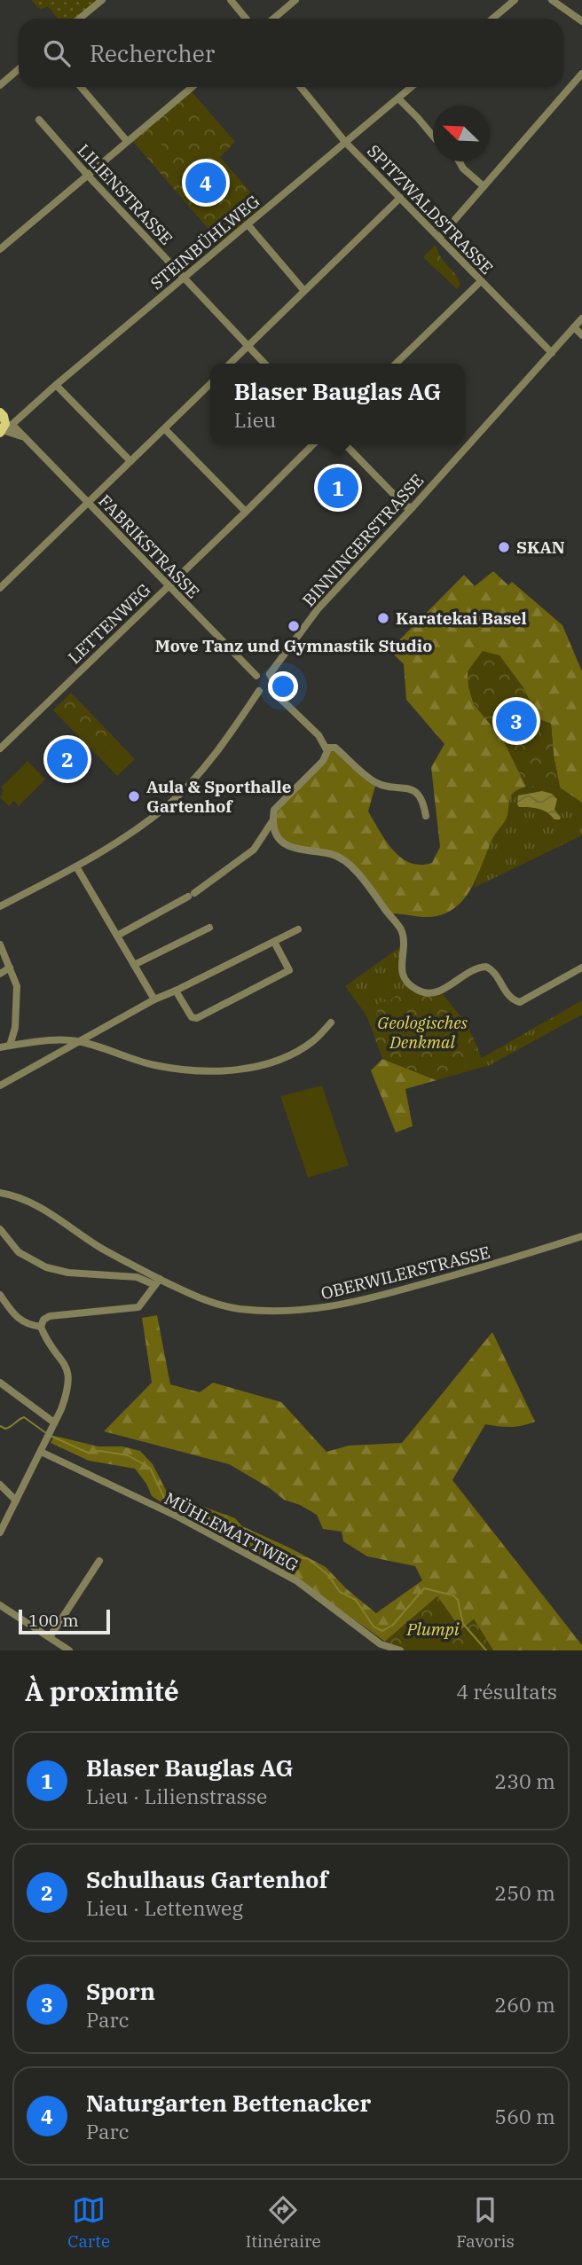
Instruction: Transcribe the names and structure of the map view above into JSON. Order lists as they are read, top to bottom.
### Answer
{
  "streets": {
    "street": [
      "LILIENSTRASSE",
      "SPITZWALDSTRASSE",
      "STEINBÜHLWEG",
      "BINNINGERSTRASSE",
      "FABRIKSTRASSE",
      "LETTENWEG",
      "OBERWILERSTRASSE",
      "MÜHLEMATTWEG"
    ]
  },
  "crossings": [
    ["LILIENSTRASSE", "STEINBÜHLWEG"],
    ["SPITZWALDSTRASSE", "STEINBÜHLWEG"],
    ["SPITZWALDSTRASSE", "BINNINGERSTRASSE"],
    ["STEINBÜHLWEG", "FABRIKSTRASSE"],
    ["BINNINGERSTRASSE", "FABRIKSTRASSE"],
    ["FABRIKSTRASSE", "LETTENWEG"]
  ],
  "parks": ["Geologisches Denkmal", "Plumpi"],
  "places": [
    "SKAN",
    "Karatekai Basel",
    "Move Tanz und Gymnastik Studio",
    "Aula & Sporthalle Gartenhof"
  ],
  "scale_bar": "100 m",
  "north": "top left",
  "page": {
    "search": "Rechercher",
    "pins": [
      "4",
      "1",
      "3",
      "2"
    ],
    "popup": ["Blaser Bauglas AG", "Lieu"],
    "scale": "100 m",
    "heading": ["À proximité", "4 résultats"],
    "list": [
      {
        "mark": "1",
        "name": "Blaser Bauglas AG",
        "note": "Lieu · Lilienstrasse",
        "value": "230 m"
      },
      {
        "mark": "2",
        "name": "Schulhaus Gartenhof",
        "note": "Lieu · Lettenweg",
        "value": "250 m"
      },
      {
        "mark": "3",
        "name": "Sporn",
        "note": "Parc",
        "value": "260 m"
      },
      {
        "mark": "4",
        "name": "Naturgarten Bettenacker",
        "note": "Parc",
        "value": "560 m"
      }
    ],
    "nav": ["Carte", "Itinéraire", "Favoris"]
  }
}
